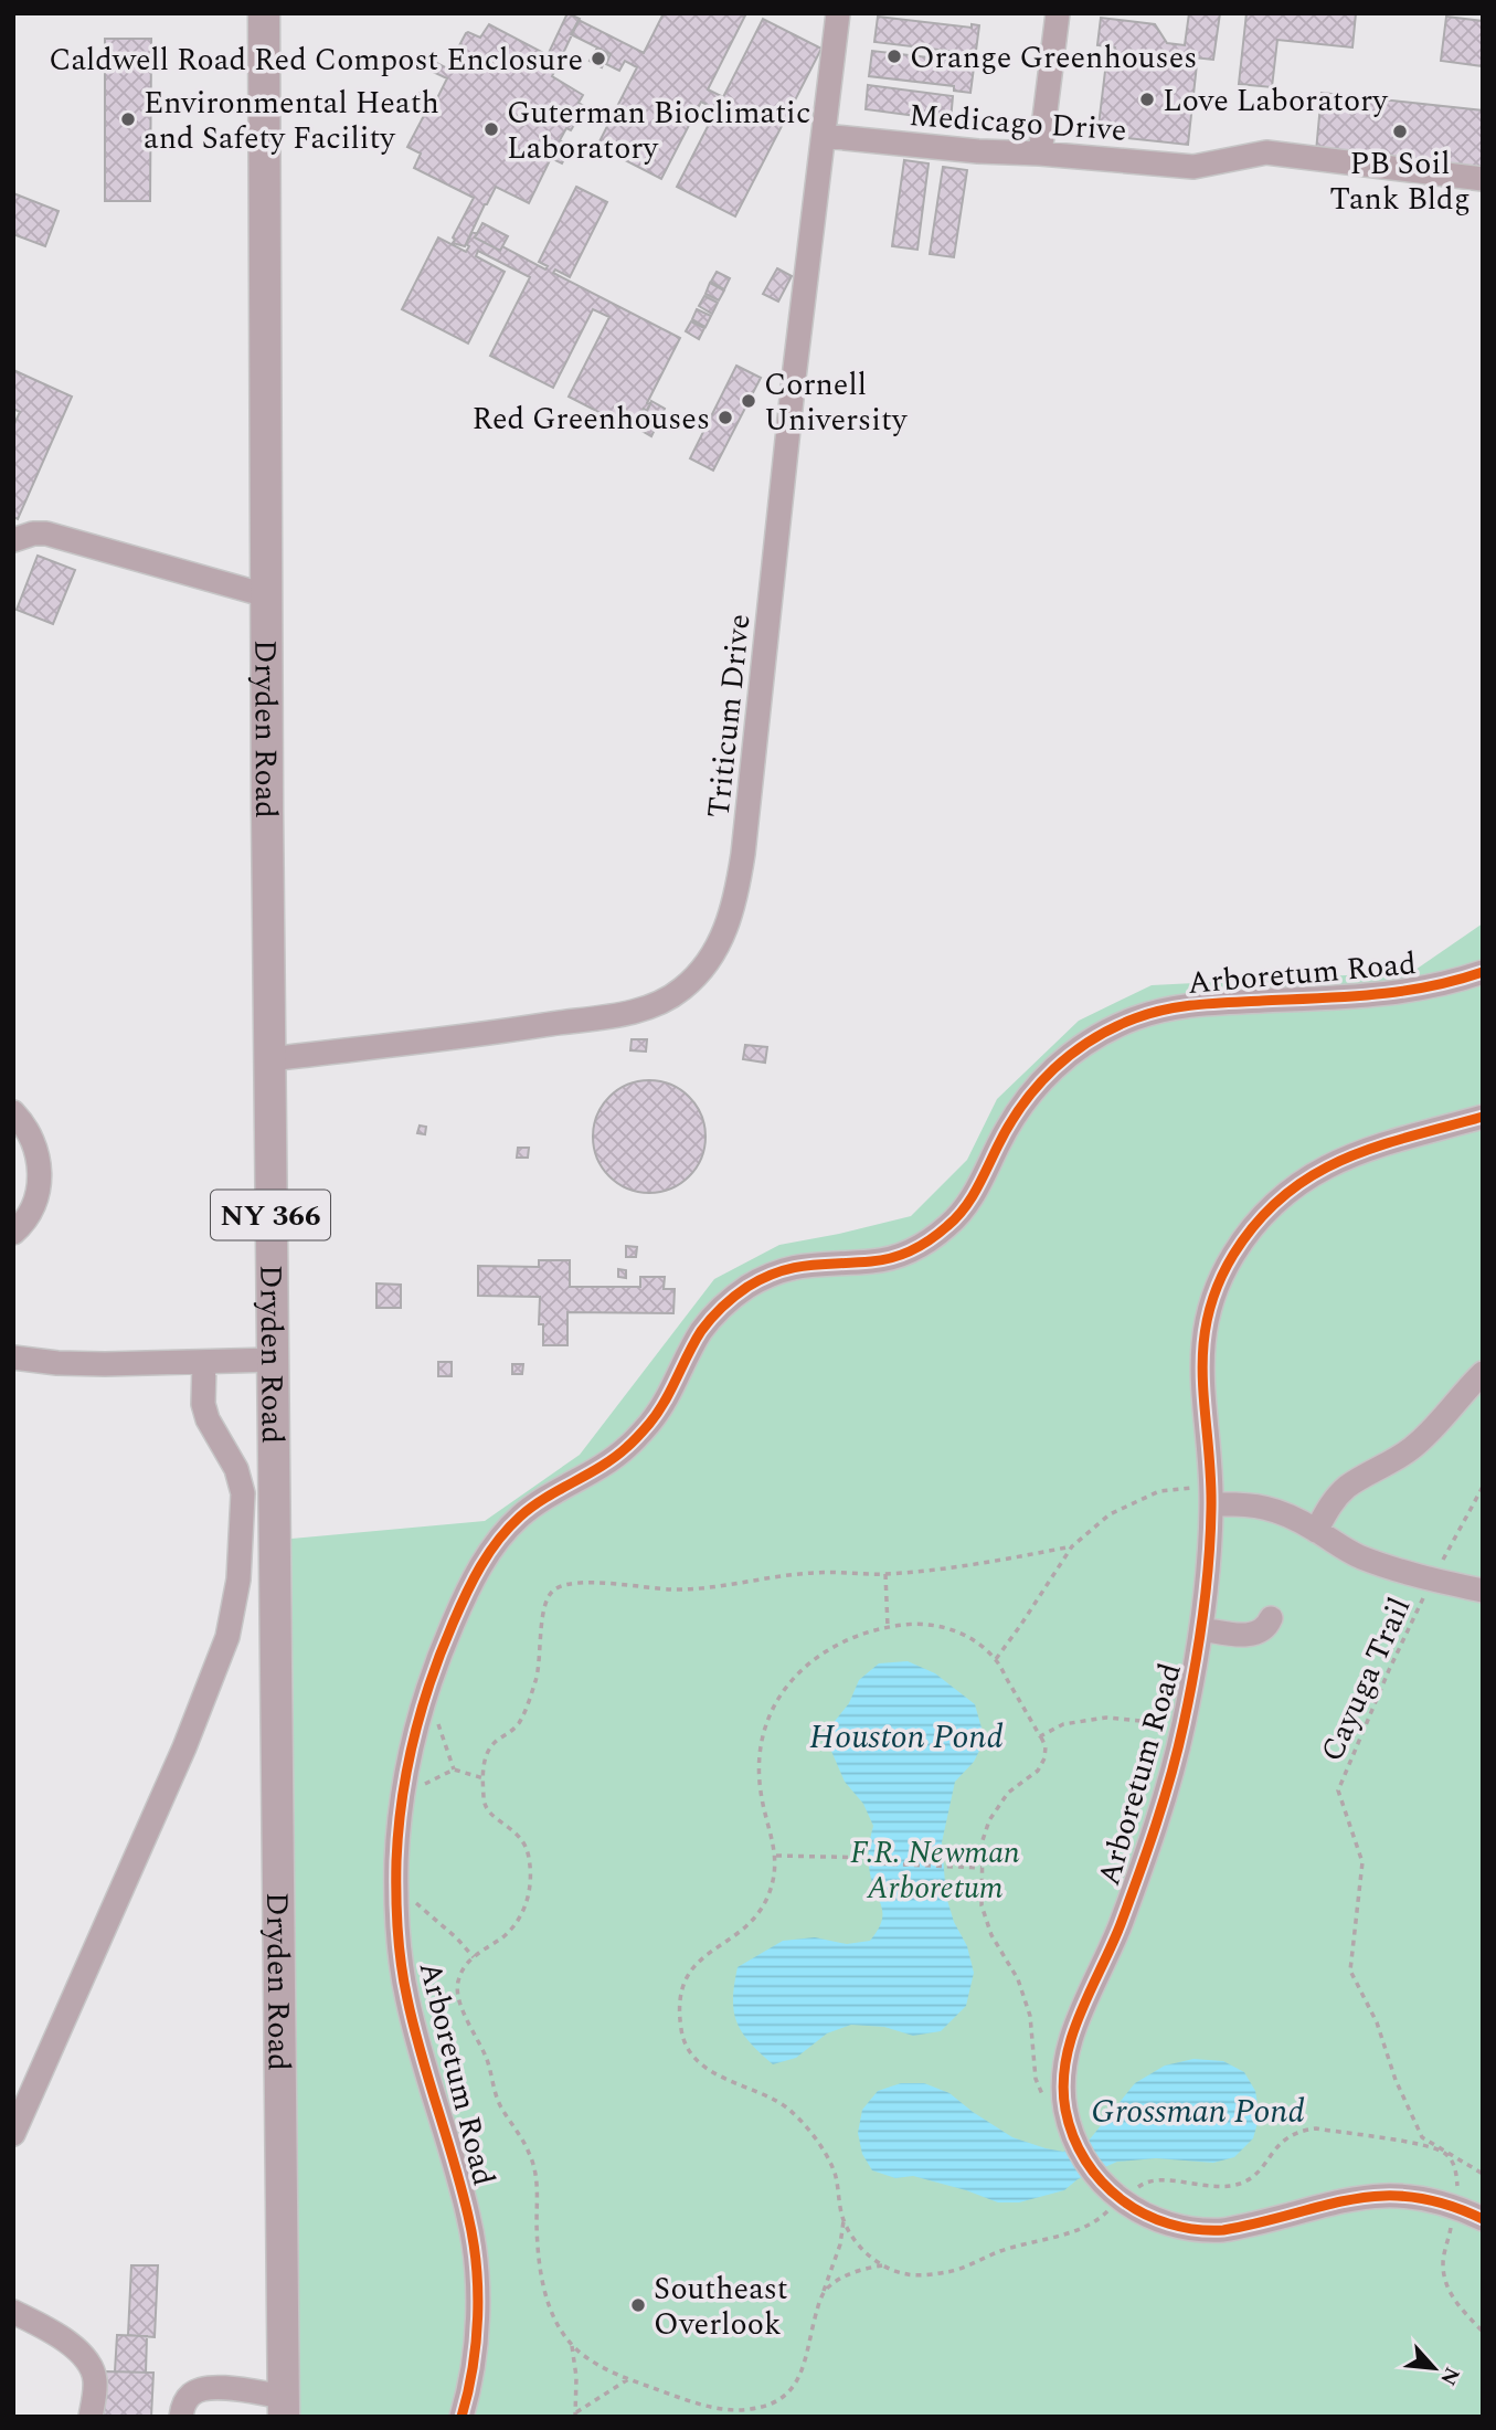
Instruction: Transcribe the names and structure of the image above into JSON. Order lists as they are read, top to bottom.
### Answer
{
  "streets": {
    "main road": ["Dryden Road", "NY 366"],
    "street": ["Medicago Drive", "Triticum Drive", "Arboretum Road"],
    "path": ["Cayuga Trail"]
  },
  "crossings": [
    ["Medicago Drive", "Triticum Drive"],
    ["Triticum Drive", "Dryden Road"]
  ],
  "water": ["Houston Pond", "Grossman Pond"],
  "parks": ["F.R. Newman Arboretum"],
  "places": [
    "Orange Greenhouses",
    "Caldwell Road Red Compost Enclosure",
    "Love Laboratory",
    "Environmental Heath and Safety Facility",
    "Guterman Bioclimatic Laboratory",
    "PB Soil Tank Bldg",
    "Cornell University",
    "Red Greenhouses",
    "Southeast Overlook"
  ],
  "north": "bottom right"
}
